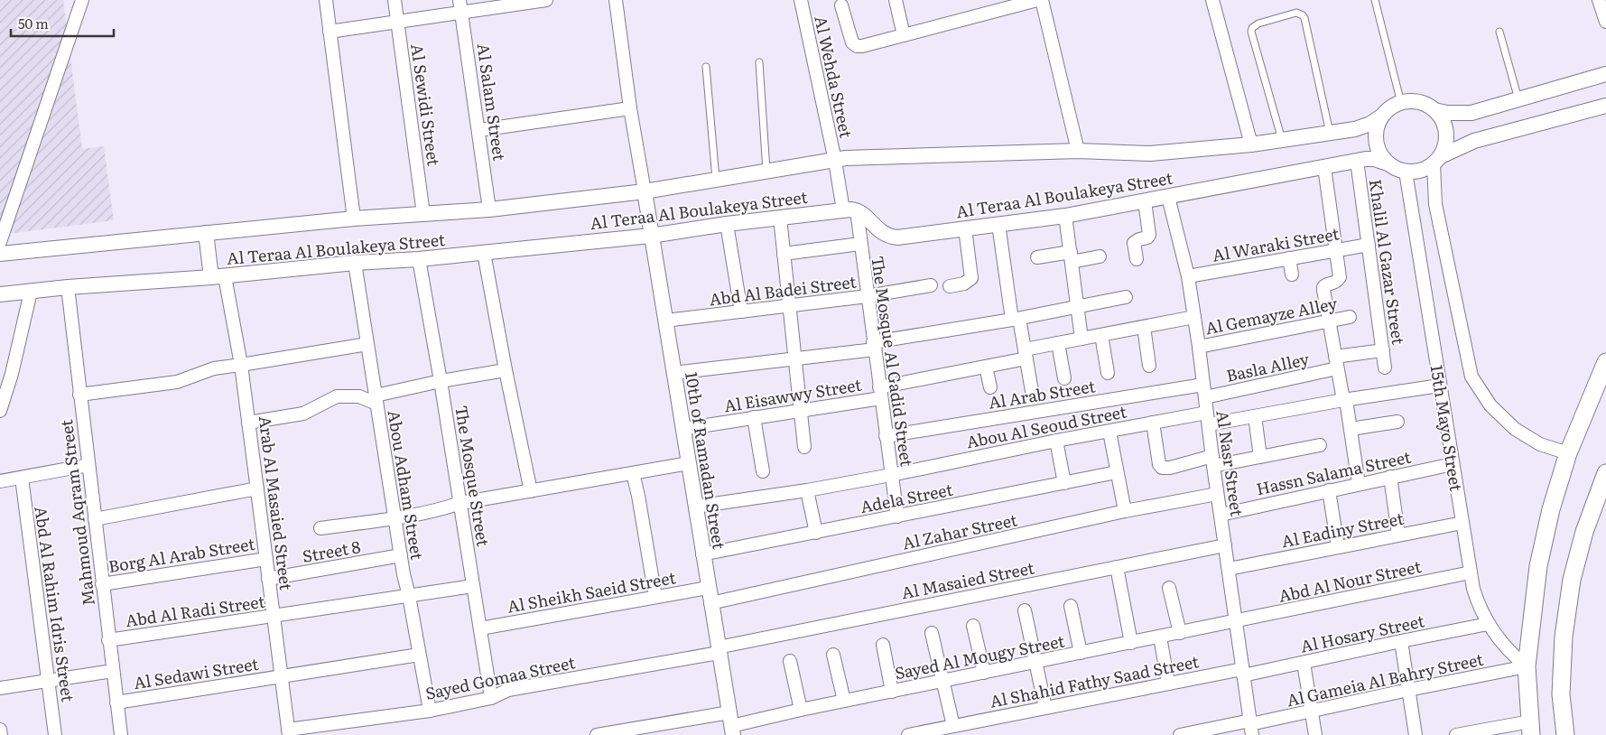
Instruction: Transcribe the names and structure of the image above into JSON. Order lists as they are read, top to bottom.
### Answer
{
  "streets": {
    "street": [
      "Al Wehda Street",
      "Al Salam Street",
      "Al Sewidi Street",
      "Al Teraa Al Boulakeya Street",
      "Al Waraki Street",
      "Khalil Al Gazar Street",
      "Abd Al Badei Street",
      "Al Gemayze Alley",
      "The Mosque Al Gadid Street",
      "Basla Alley",
      "Al Arab Street",
      "Al Eisawwy Street",
      "Abou Al Seoud Street",
      "15th Mayo Street",
      "10th of Ramadan Street",
      "Al Nasr Street",
      "Hassn Salama Street",
      "The Mosque Street",
      "Abou Adham Street",
      "Adela Street",
      "Arab Al Masaied Street",
      "Mahmoud Aqram Street",
      "Al Eadiny Street",
      "Al Zahar Street",
      "Street 8",
      "Borg Al Arab Street",
      "Al Masaied Street",
      "Abd Al Nour Street",
      "Al Sheikh Saeid Street",
      "Abd Al Rahim Idris Street",
      "Abd Al Radi Street",
      "Al Hosary Street",
      "Sayed Al Mougy Street",
      "Al Sedawi Street",
      "Sayed Gomaa Street",
      "Al Gameia Al Bahry Street",
      "Al Shahid Fathy Saad Street"
    ]
  },
  "crossings": [
    ["Al Wehda Street", "Al Teraa Al Boulakeya Street"],
    ["Al Wehda Street", "The Mosque Al Gadid Street"],
    ["Al Salam Street", "Al Teraa Al Boulakeya Street"],
    ["Al Sewidi Street", "Al Teraa Al Boulakeya Street"],
    ["Al Teraa Al Boulakeya Street", "Khalil Al Gazar Street"],
    ["Al Teraa Al Boulakeya Street", "The Mosque Al Gadid Street"],
    ["Al Teraa Al Boulakeya Street", "15th Mayo Street"],
    ["Al Teraa Al Boulakeya Street", "10th of Ramadan Street"],
    ["Al Teraa Al Boulakeya Street", "Al Nasr Street"],
    ["Al Teraa Al Boulakeya Street", "The Mosque Street"],
    ["Al Teraa Al Boulakeya Street", "Abou Adham Street"],
    ["Al Teraa Al Boulakeya Street", "Arab Al Masaied Street"],
    ["Al Teraa Al Boulakeya Street", "Mahmoud Aqram Street"],
    ["Al Waraki Street", "Khalil Al Gazar Street"],
    ["Al Waraki Street", "Al Nasr Street"],
    ["Khalil Al Gazar Street", "Basla Alley"],
    ["Abd Al Badei Street", "The Mosque Al Gadid Street"],
    ["Abd Al Badei Street", "10th of Ramadan Street"],
    ["Al Gemayze Alley", "Al Nasr Street"],
    ["The Mosque Al Gadid Street", "Al Arab Street"],
    ["The Mosque Al Gadid Street", "Al Eisawwy Street"],
    ["The Mosque Al Gadid Street", "Abou Al Seoud Street"],
    ["The Mosque Al Gadid Street", "Adela Street"],
    ["Basla Alley", "Al Arab Street"],
    ["Basla Alley", "Al Nasr Street"],
    ["Al Arab Street", "Al Nasr Street"],
    ["Al Eisawwy Street", "10th of Ramadan Street"],
    ["Al Eisawwy Street", "Al Nasr Street"],
    ["Abou Al Seoud Street", "15th Mayo Street"],
    ["Abou Al Seoud Street", "10th of Ramadan Street"],
    ["Abou Al Seoud Street", "Al Nasr Street"],
    ["15th Mayo Street", "Hassn Salama Street"],
    ["15th Mayo Street", "Al Eadiny Street"],
    ["15th Mayo Street", "Abd Al Nour Street"],
    ["15th Mayo Street", "Al Hosary Street"],
    ["15th Mayo Street", "Al Gameia Al Bahry Street"],
    ["10th of Ramadan Street", "Adela Street"],
    ["10th of Ramadan Street", "Al Zahar Street"],
    ["10th of Ramadan Street", "Al Masaied Street"],
    ["10th of Ramadan Street", "Al Sheikh Saeid Street"],
    ["10th of Ramadan Street", "Sayed Al Mougy Street"],
    ["10th of Ramadan Street", "Sayed Gomaa Street"],
    ["Al Nasr Street", "Hassn Salama Street"],
    ["Al Nasr Street", "Al Eadiny Street"],
    ["Al Nasr Street", "Al Zahar Street"],
    ["Al Nasr Street", "Al Masaied Street"],
    ["Al Nasr Street", "Abd Al Nour Street"],
    ["Al Nasr Street", "Al Hosary Street"],
    ["Al Nasr Street", "Sayed Al Mougy Street"],
    ["Al Nasr Street", "Al Gameia Al Bahry Street"],
    ["Al Nasr Street", "Al Shahid Fathy Saad Street"],
    ["The Mosque Street", "Al Sheikh Saeid Street"],
    ["The Mosque Street", "Abd Al Radi Street"],
    ["The Mosque Street", "Sayed Gomaa Street"],
    ["Abou Adham Street", "Street 8"],
    ["Abou Adham Street", "Abd Al Radi Street"],
    ["Abou Adham Street", "Al Sedawi Street"],
    ["Abou Adham Street", "Sayed Gomaa Street"],
    ["Arab Al Masaied Street", "Street 8"],
    ["Arab Al Masaied Street", "Borg Al Arab Street"],
    ["Arab Al Masaied Street", "Abd Al Radi Street"],
    ["Arab Al Masaied Street", "Al Sedawi Street"],
    ["Arab Al Masaied Street", "Sayed Gomaa Street"],
    ["Mahmoud Aqram Street", "Borg Al Arab Street"],
    ["Mahmoud Aqram Street", "Abd Al Radi Street"],
    ["Mahmoud Aqram Street", "Al Sedawi Street"],
    ["Al Masaied Street", "Sayed Gomaa Street"],
    ["Abd Al Nour Street", "Sayed Al Mougy Street"],
    ["Al Hosary Street", "Al Shahid Fathy Saad Street"]
  ],
  "scale_bar": "50 m"
}
